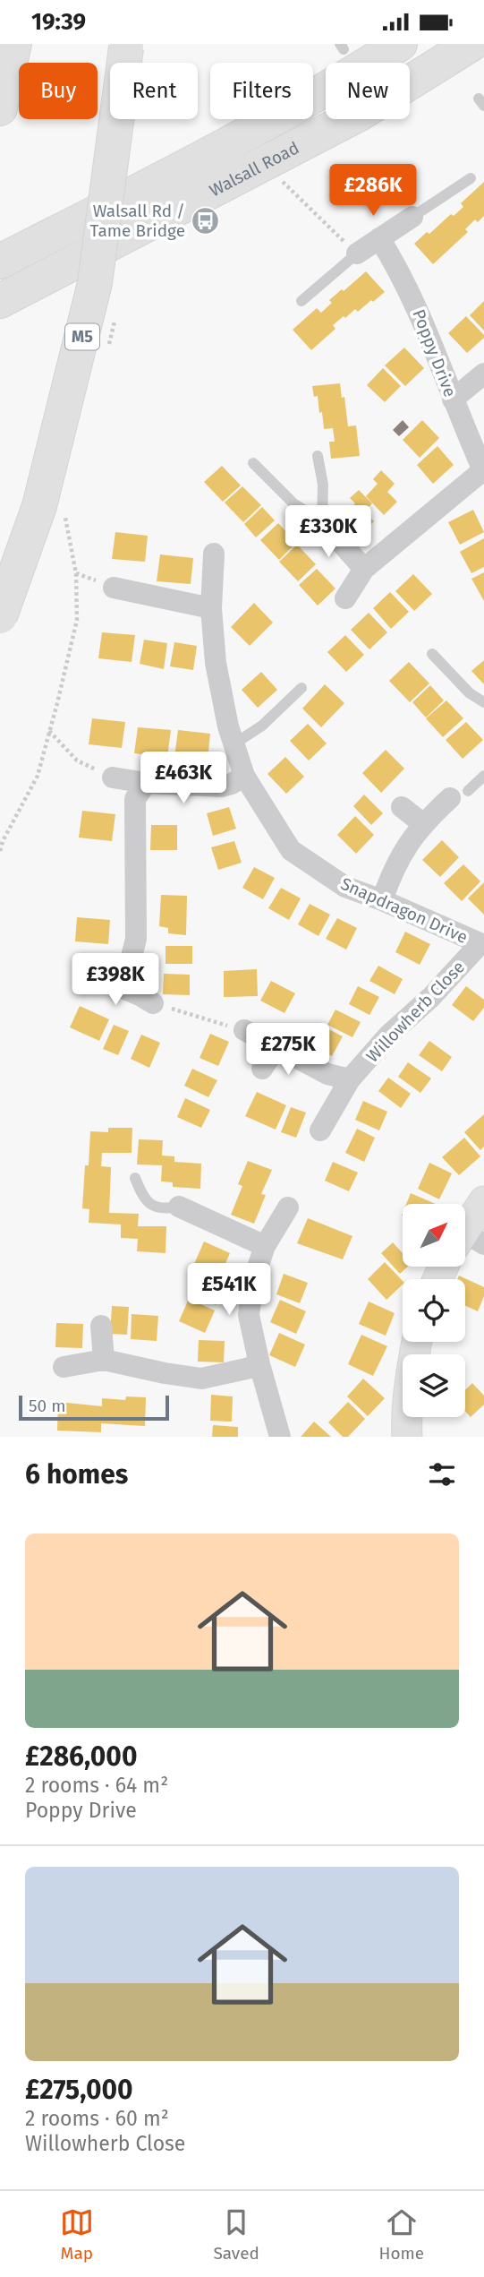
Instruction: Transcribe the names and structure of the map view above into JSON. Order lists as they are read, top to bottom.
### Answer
{
  "streets": {
    "main road": ["Walsall Road", "M5"],
    "street": ["Poppy Drive", "Snapdragon Drive", "Willowherb Close"]
  },
  "crossings": [
    ["Snapdragon Drive", "Willowherb Close"]
  ],
  "places": {
    "bus stop": ["Walsall Rd / Tame Bridge"]
  },
  "scale_bar": "50 m",
  "north": "top right",
  "page": {
    "status": "19:39",
    "chip": [
      "Buy",
      "Rent",
      "Filters",
      "New"
    ],
    "price": [
      "£286K",
      "£330K",
      "£463K",
      "£398K",
      "£275K",
      "£541K"
    ],
    "scale": "50 m",
    "heading": "6 homes",
    "list": [
      {
        "name": "£286,000",
        "note": "2 rooms · 64 m² · Poppy Drive"
      },
      {
        "name": "£275,000",
        "note": "2 rooms · 60 m² · Willowherb Close"
      }
    ],
    "tabs": ["Map", "Saved", "Home"]
  }
}
